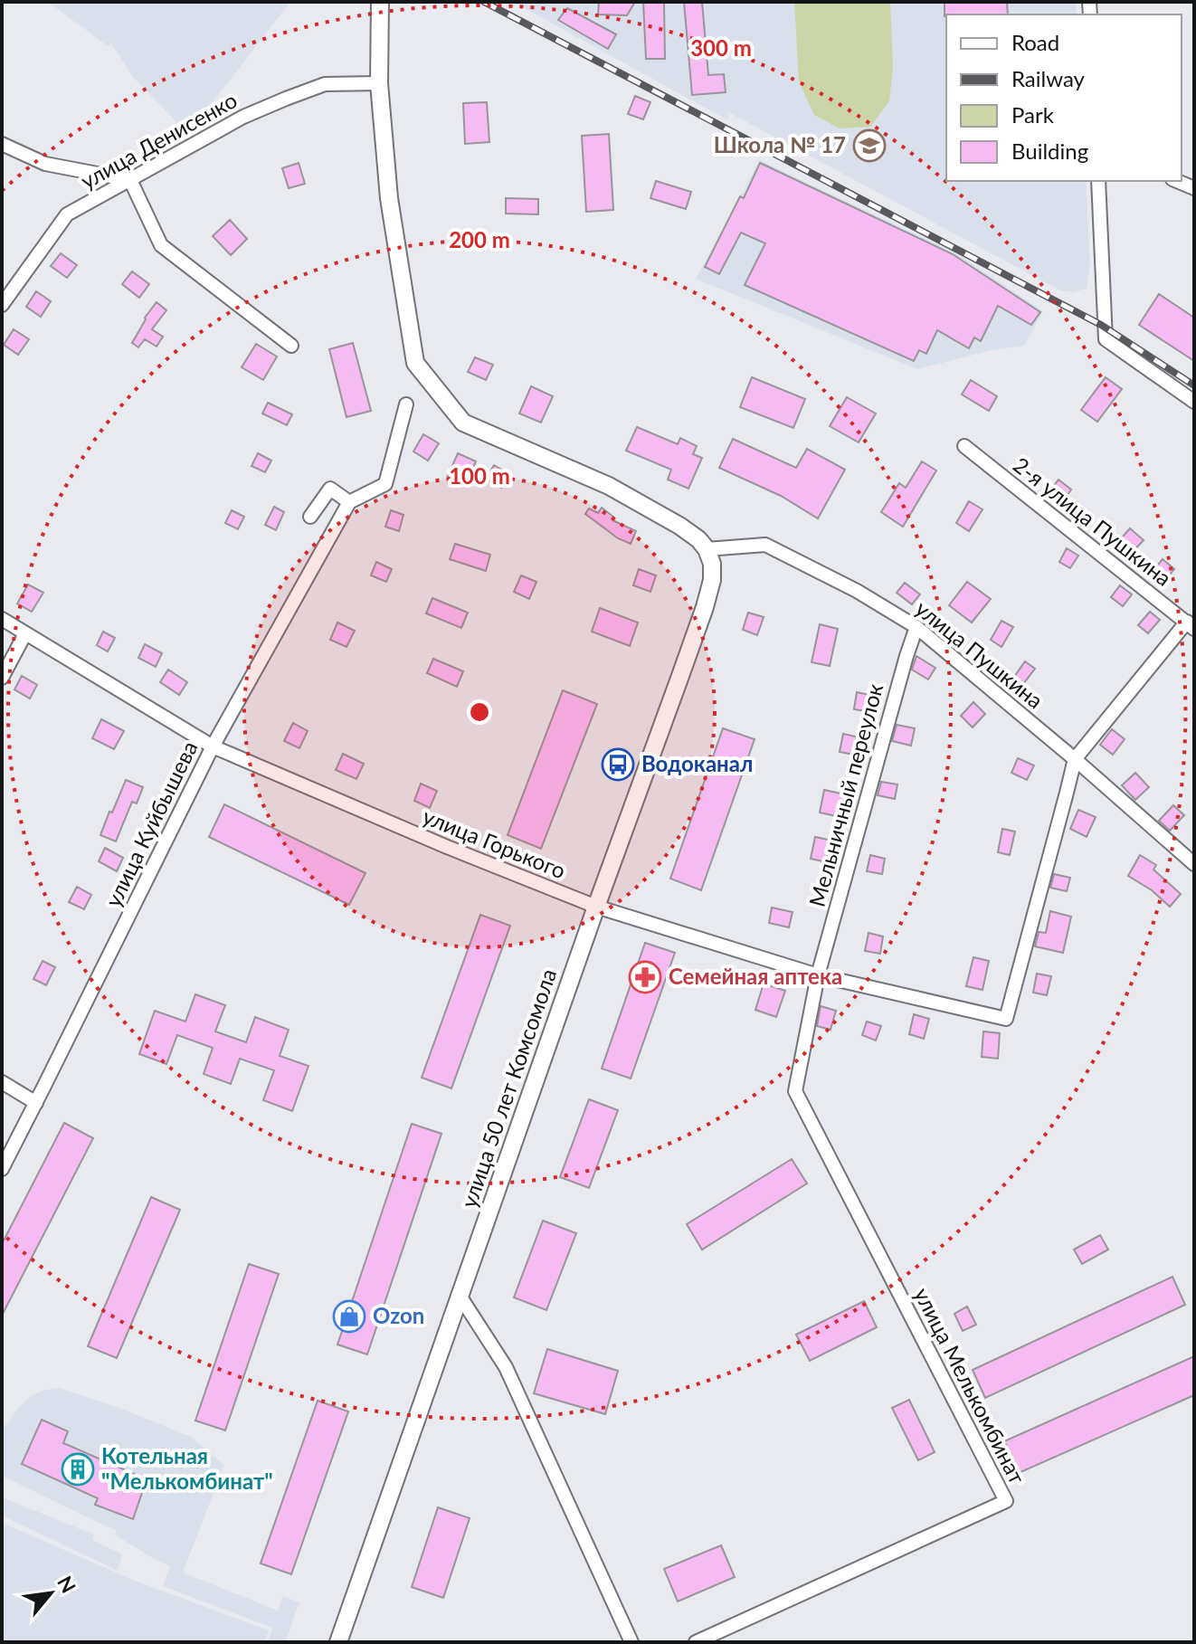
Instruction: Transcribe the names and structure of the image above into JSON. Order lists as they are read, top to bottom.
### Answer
{
  "streets": {
    "street": [
      "улица Денисенко",
      "2-я улица Пушкина",
      "улица Пушкина",
      "Мельничный переулок",
      "улица Куйбышева",
      "улица Горького",
      "улица 50 лет Комсомола",
      "улица Мелькомбинат"
    ]
  },
  "crossings": [
    ["улица Пушкина", "Мельничный переулок"],
    ["улица Пушкина", "улица Горького"],
    ["улица Пушкина", "улица 50 лет Комсомола"],
    ["Мельничный переулок", "улица Горького"],
    ["Мельничный переулок", "улица Мелькомбинат"],
    ["улица Куйбышева", "улица Горького"],
    ["улица Горького", "улица 50 лет Комсомола"],
    ["улица Горького", "улица Мелькомбинат"]
  ],
  "places": {
    "school or university": ["Школа № 17"],
    "bus stop": ["Водоканал"],
    "pharmacy": ["Семейная аптека"],
    "shop": ["Ozon"],
    "building": ["Котельная \"Мелькомбинат\""]
  },
  "legend": [
    "Road",
    "Railway",
    "Park",
    "Building"
  ],
  "north": "top right",
  "rings": ["300 m", "200 m", "100 m"]
}
